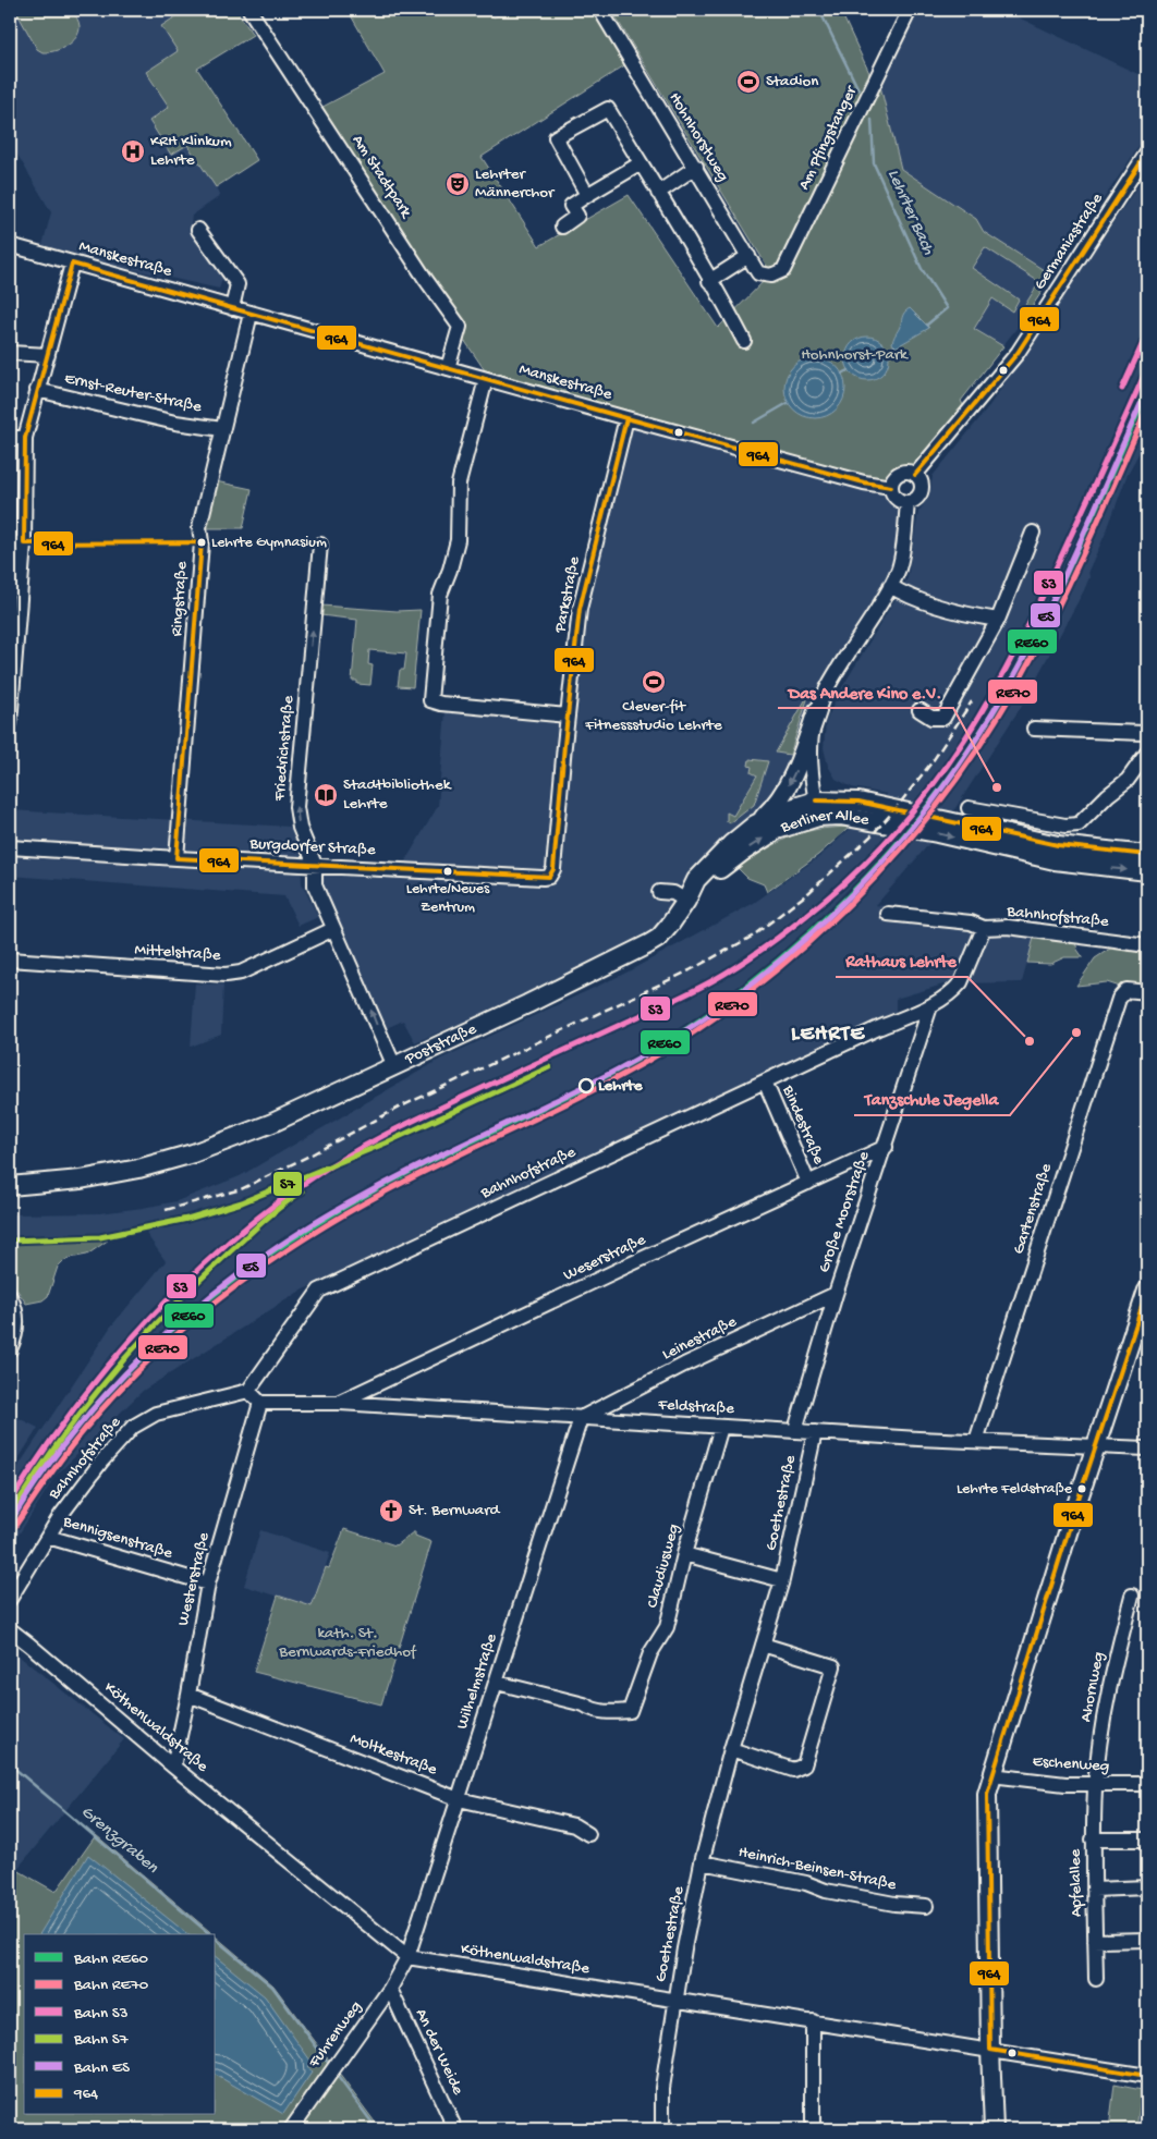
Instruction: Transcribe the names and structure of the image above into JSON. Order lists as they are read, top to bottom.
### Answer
{
  "streets": {
    "main road": ["Berliner Allee", "Poststraße"],
    "street": [
      "Hohnhorstweg",
      "Am Pfingstanger",
      "Am Stadtpark",
      "Germaniastraße",
      "Manskestraße",
      "Ernst-Reuter-Straße",
      "Parkstraße",
      "Ringstraße",
      "Friedrichstraße",
      "Burgdorfer Straße",
      "Bahnhofstraße",
      "Mittelstraße",
      "Bindestraße",
      "Gartenstraße",
      "Große Moorstraße",
      "Weserstraße",
      "Leinestraße",
      "Feldstraße",
      "Goethestraße",
      "Bennigsenstraße",
      "Claudiusweg",
      "Westerstraße",
      "Wilhelmstraße",
      "Ahornweg",
      "Köthenwaldstraße",
      "Moltkestraße",
      "Eschenweg",
      "Heinrich-Beinsen-Straße",
      "Apfelallee",
      "Fuhrenweg",
      "An der Weide"
    ]
  },
  "crossings": [
    ["Hohnhorstweg", "Am Pfingstanger"],
    ["Am Stadtpark", "Manskestraße"],
    ["Germaniastraße", "Manskestraße"],
    ["Manskestraße", "Parkstraße"],
    ["Manskestraße", "Ringstraße"],
    ["Ernst-Reuter-Straße", "Ringstraße"],
    ["Parkstraße", "Burgdorfer Straße"],
    ["Ringstraße", "Burgdorfer Straße"],
    ["Friedrichstraße", "Burgdorfer Straße"],
    ["Friedrichstraße", "Mittelstraße"],
    ["Friedrichstraße", "Poststraße"],
    ["Berliner Allee", "Poststraße"],
    ["Bahnhofstraße", "Bindestraße"],
    ["Bahnhofstraße", "Große Moorstraße"],
    ["Bahnhofstraße", "Bennigsenstraße"],
    ["Bindestraße", "Weserstraße"],
    ["Gartenstraße", "Feldstraße"],
    ["Große Moorstraße", "Weserstraße"],
    ["Große Moorstraße", "Leinestraße"],
    ["Große Moorstraße", "Feldstraße"],
    ["Weserstraße", "Feldstraße"],
    ["Leinestraße", "Feldstraße"],
    ["Leinestraße", "Wilhelmstraße"],
    ["Feldstraße", "Goethestraße"],
    ["Feldstraße", "Claudiusweg"],
    ["Feldstraße", "Westerstraße"],
    ["Feldstraße", "Wilhelmstraße"],
    ["Goethestraße", "Köthenwaldstraße"],
    ["Goethestraße", "Heinrich-Beinsen-Straße"],
    ["Bennigsenstraße", "Westerstraße"],
    ["Claudiusweg", "Wilhelmstraße"],
    ["Westerstraße", "Köthenwaldstraße"],
    ["Westerstraße", "Moltkestraße"],
    ["Wilhelmstraße", "Köthenwaldstraße"],
    ["Wilhelmstraße", "Moltkestraße"],
    ["Wilhelmstraße", "Fuhrenweg"],
    ["Ahornweg", "Eschenweg"],
    ["Ahornweg", "Apfelallee"],
    ["Köthenwaldstraße", "Fuhrenweg"],
    ["Eschenweg", "Apfelallee"],
    ["Fuhrenweg", "An der Weide"]
  ],
  "one_way": ["Friedrichstraße"],
  "districts": ["LEHRTE"],
  "water": ["Lehrter Bach", "Grenzgraben"],
  "parks": ["Hohnhorst-Park", "kath. St. Bernwards-Friedhof"],
  "places": {
    "sports": ["Stadion", "Clever-fit Fitnessstudio Lehrte"],
    "hospital": ["KRH Klinkum Lehrte"],
    "theatre": ["Lehrter Männerchor"],
    "other": [
      "Lehrte Gymnasium",
      "Das Andere Kino e.V.",
      "Lehrte/Neues Zentrum",
      "Tanzschule Jegella",
      "Rathaus Lehrte",
      "Lehrte",
      "Lehrte Feldstraße"
    ],
    "library": ["Stadtbibliothek Lehrte"],
    "church": ["St. Bernward"]
  },
  "lines": [
    "transit line 964",
    "rail line S3",
    "rail line RE60",
    "rail line ES",
    "rail line RE70",
    "rail line S7"
  ],
  "legend": [
    "Bahn RE60",
    "Bahn RE70",
    "Bahn S3",
    "Bahn S7",
    "Bahn ES",
    "964"
  ]
}
